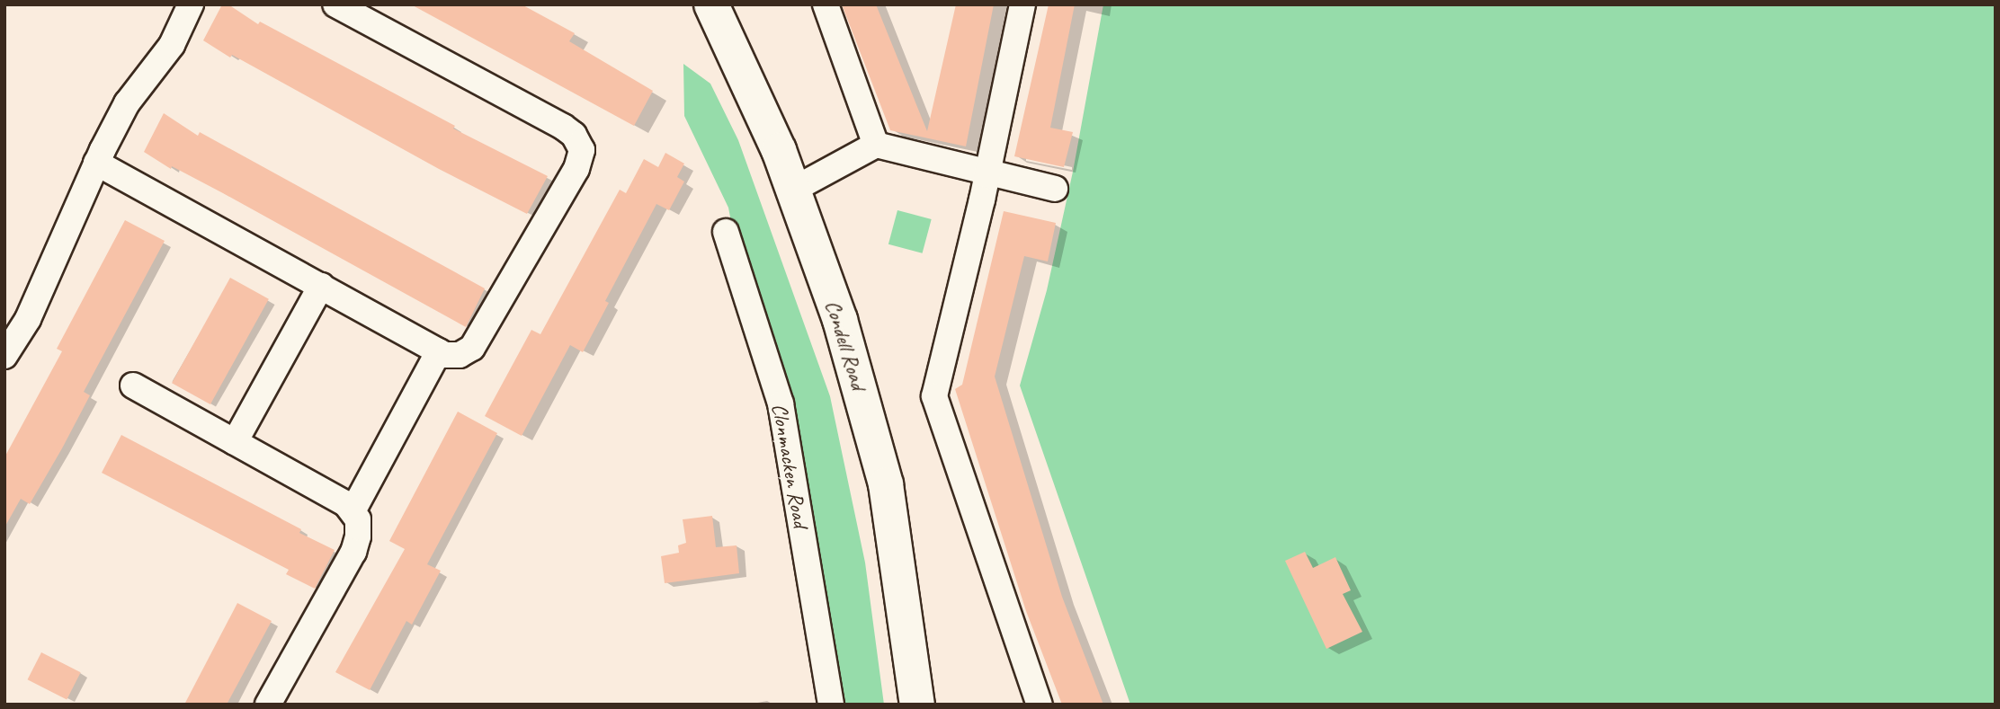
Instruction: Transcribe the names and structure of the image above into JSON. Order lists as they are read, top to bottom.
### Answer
{
  "streets": {
    "main road": ["Condell Road"],
    "street": ["Clonmacken Road"]
  }
}
